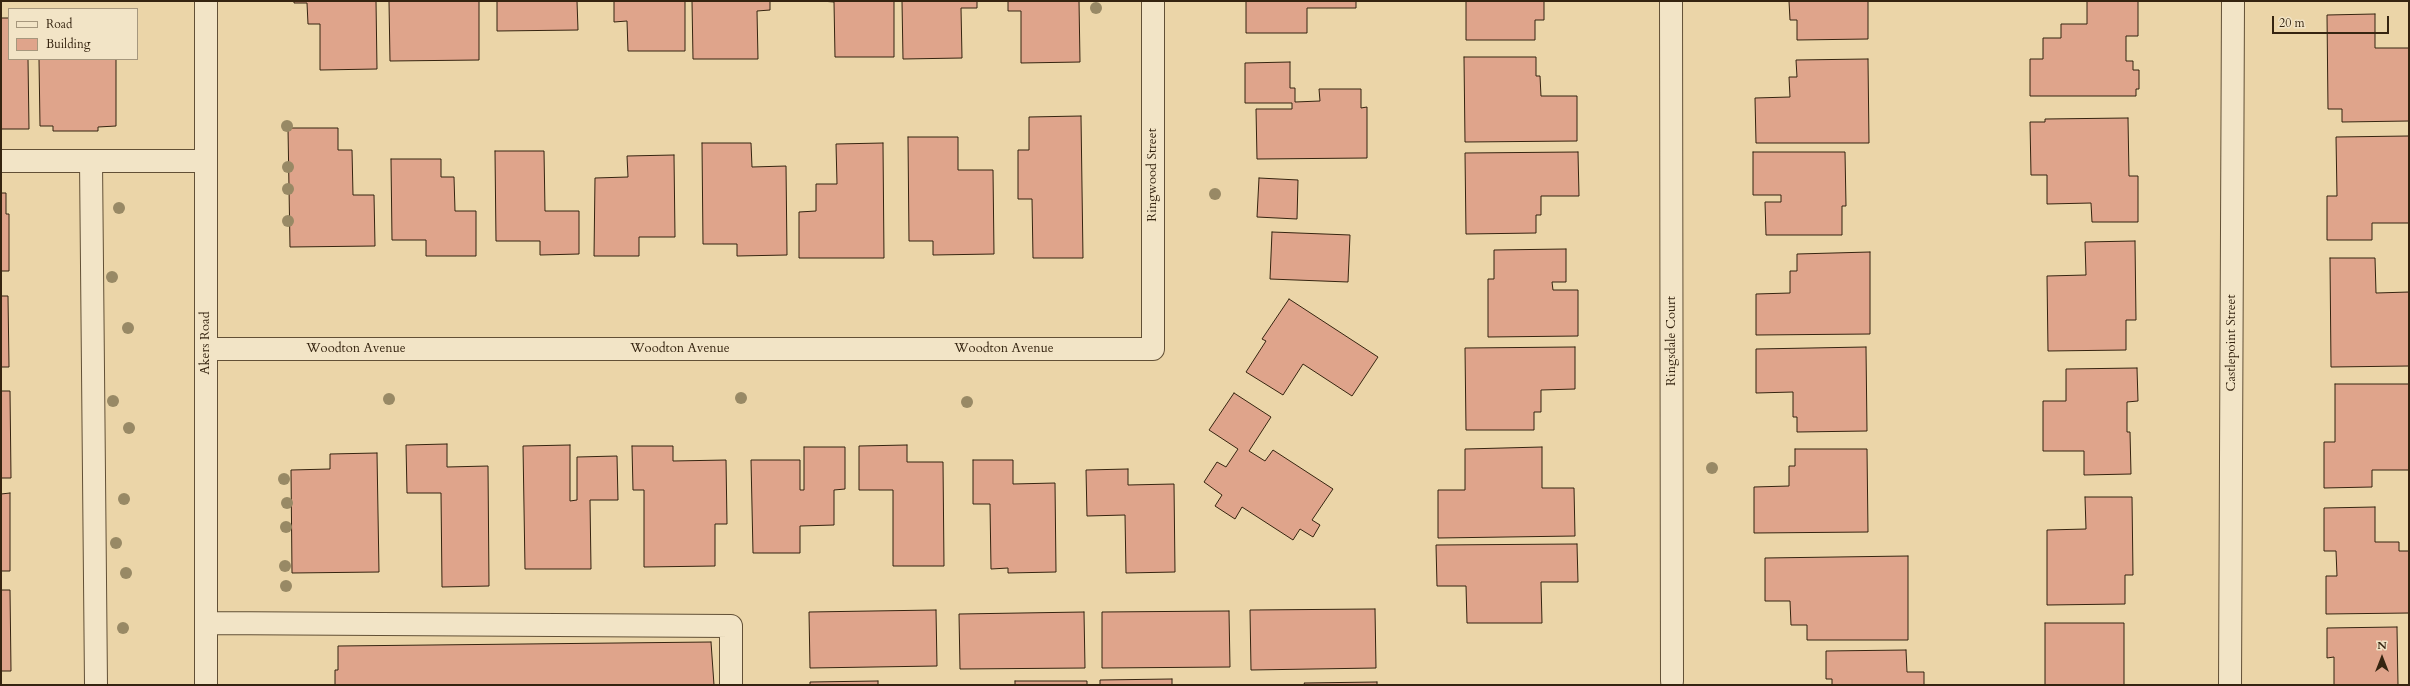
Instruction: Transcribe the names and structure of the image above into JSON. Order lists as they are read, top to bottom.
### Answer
{
  "streets": {
    "street": [
      "Ringwood Street",
      "Ringsdale Court",
      "Akers Road",
      "Castlepoint Street",
      "Woodton Avenue"
    ]
  },
  "crossings": [
    ["Ringwood Street", "Woodton Avenue"],
    ["Akers Road", "Woodton Avenue"]
  ],
  "legend": ["Road", "Building"],
  "scale_bar": "20 m",
  "north": "top"
}
